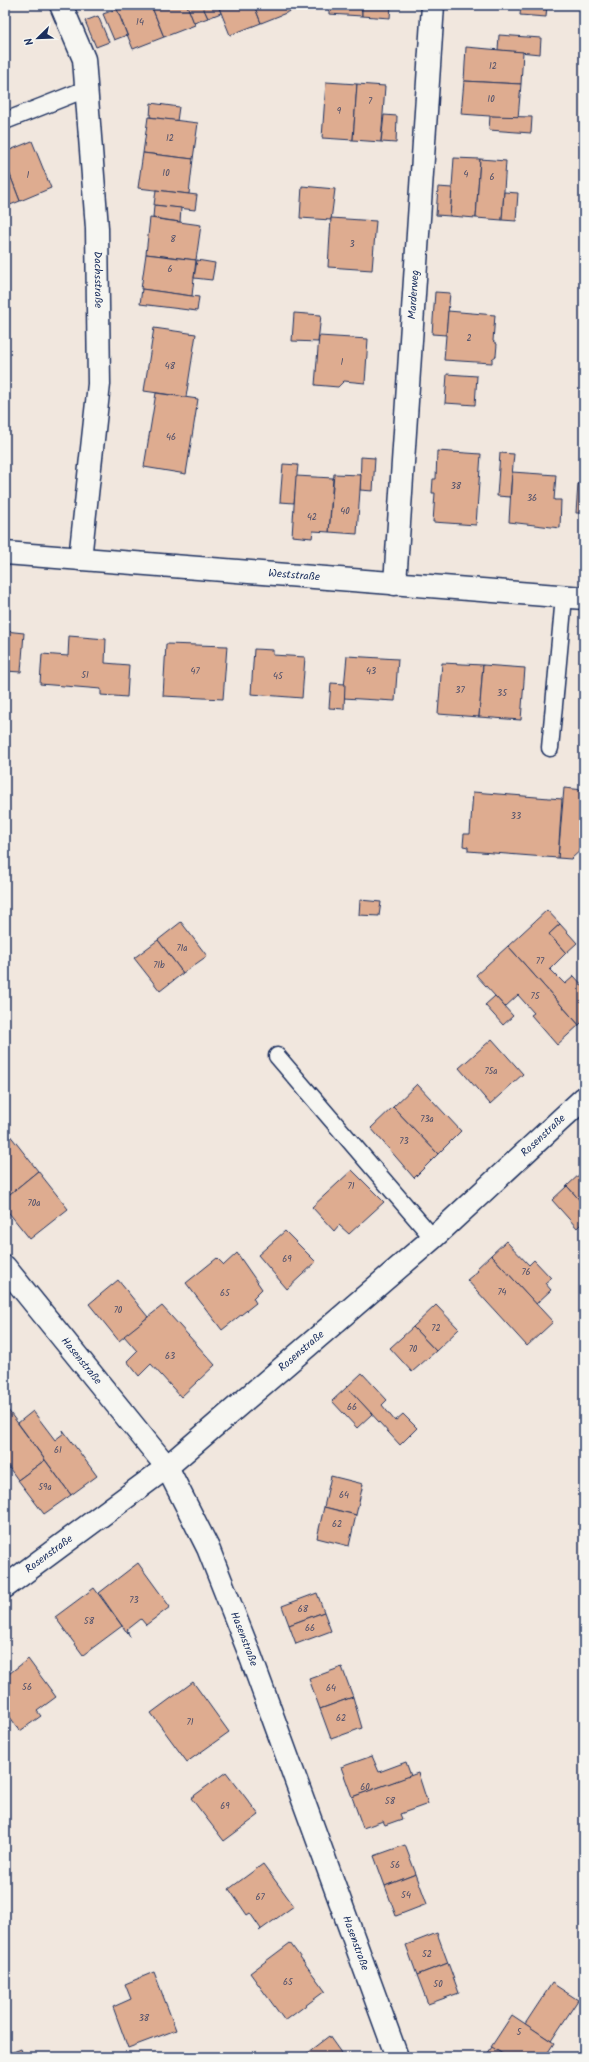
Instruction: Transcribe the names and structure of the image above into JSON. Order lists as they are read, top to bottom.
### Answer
{
  "streets": {
    "street": [
      "Dachsstraße",
      "Marderweg",
      "Weststraße",
      "Rosenstraße",
      "Hasenstraße"
    ]
  },
  "crossings": [
    ["Dachsstraße", "Weststraße"],
    ["Marderweg", "Weststraße"],
    ["Rosenstraße", "Hasenstraße"]
  ],
  "house_numbers": [
    "14",
    "12",
    "10",
    "7",
    "9",
    "12",
    "10",
    "4",
    "1",
    "6",
    "8",
    "3",
    "6",
    "2",
    "1",
    "48",
    "46",
    "38",
    "36",
    "40",
    "42",
    "47",
    "43",
    "51",
    "45",
    "37",
    "35",
    "33",
    "71a",
    "77",
    "71b",
    "75",
    "75a",
    "73a",
    "73",
    "71",
    "70a",
    "69",
    "76",
    "74",
    "65",
    "70",
    "72",
    "70",
    "63",
    "66",
    "61",
    "59a",
    "64",
    "62",
    "73",
    "68",
    "58",
    "66",
    "56",
    "64",
    "62",
    "71",
    "60",
    "58",
    "69",
    "56",
    "54",
    "67",
    "52",
    "65",
    "50",
    "38",
    "5"
  ],
  "north": "bottom left"
}
